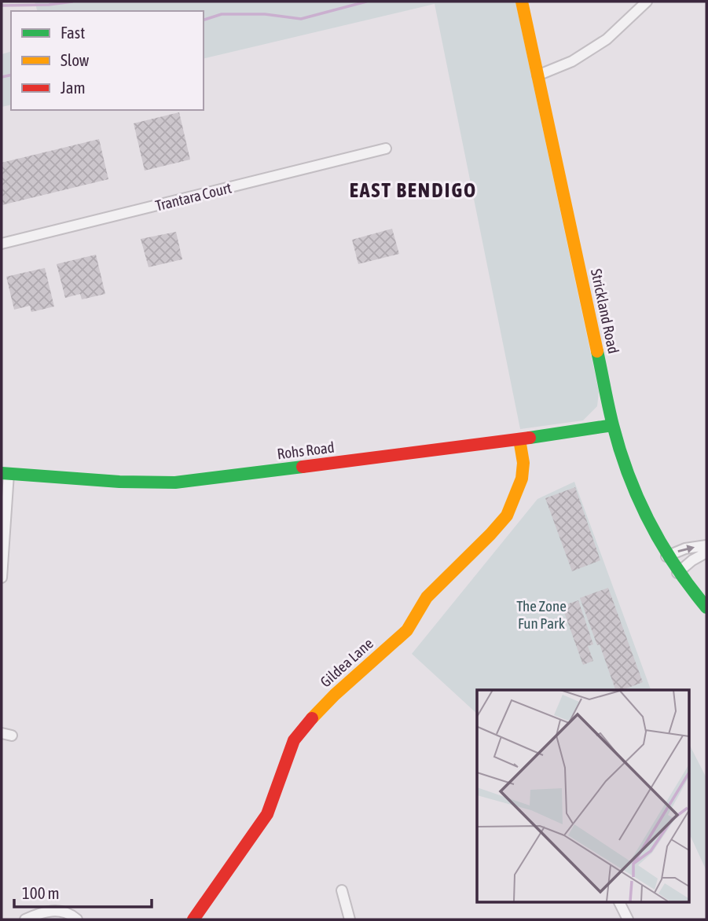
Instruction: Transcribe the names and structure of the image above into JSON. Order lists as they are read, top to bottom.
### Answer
{
  "streets": {
    "main road": ["Strickland Road", "Rohs Road", "Gildea Lane"],
    "street": ["Trantara Court"]
  },
  "crossings": [
    ["Strickland Road", "Rohs Road"],
    ["Rohs Road", "Gildea Lane"]
  ],
  "districts": ["EAST BENDIGO"],
  "parks": ["The Zone Fun Park"],
  "legend": ["Fast", "Slow", "Jam"],
  "scale_bar": "100 m"
}
